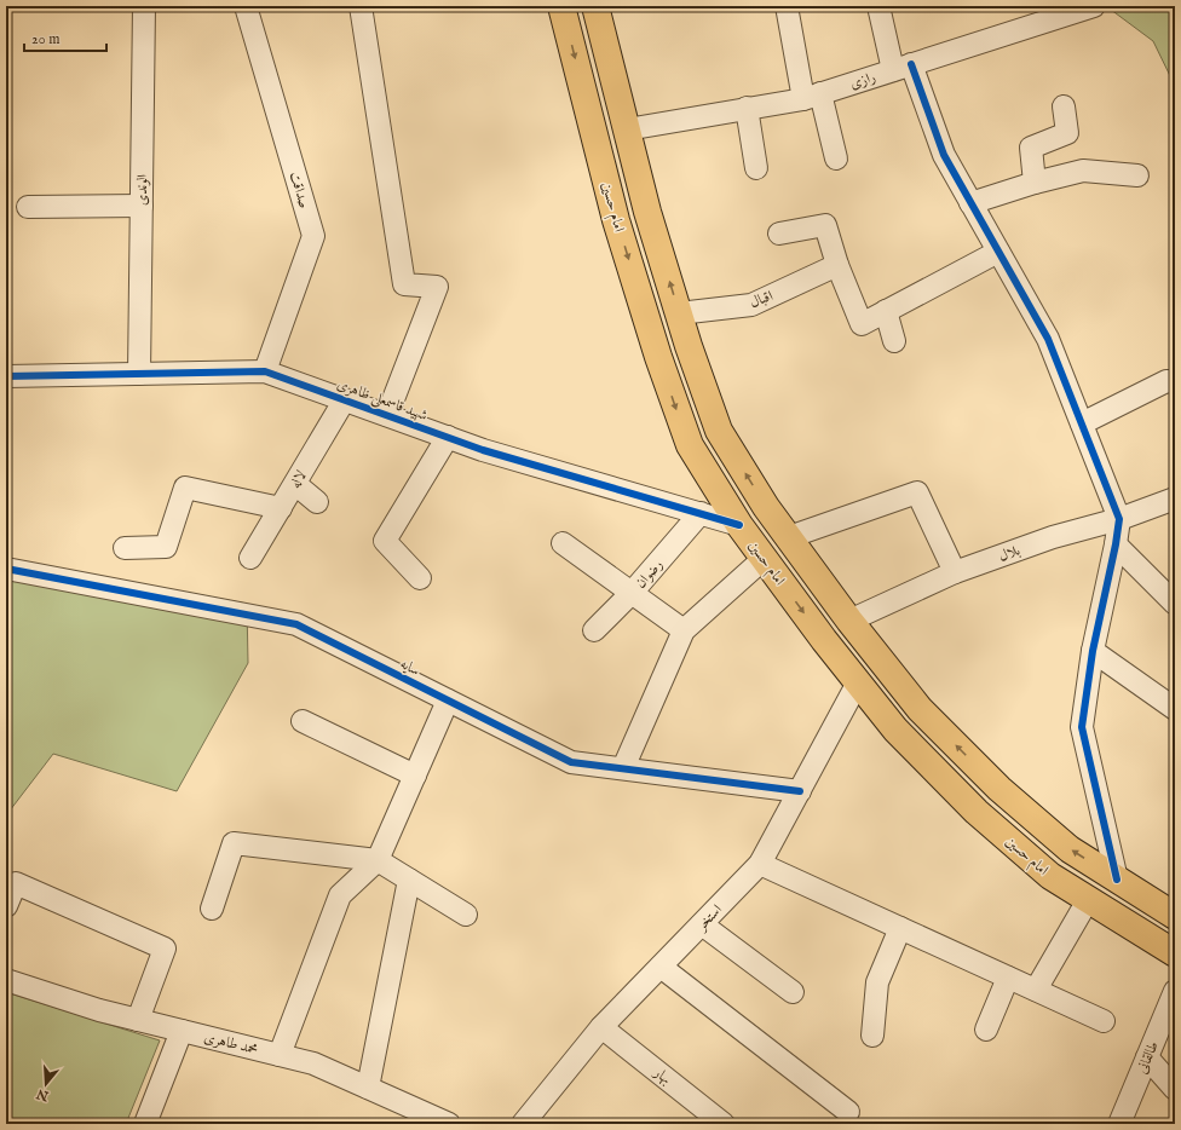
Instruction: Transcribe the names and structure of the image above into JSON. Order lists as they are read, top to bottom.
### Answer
{
  "streets": {
    "main road": ["امام حسین"],
    "street": [
      "رازی",
      "الوندی",
      "صداقت",
      "اقبال",
      "شهید قاسمعلی ظاهری",
      "لاله",
      "بلال",
      "رضوان",
      "سایه",
      "استخر",
      "محمد طاهری",
      "طالقانی",
      "بهار"
    ]
  },
  "crossings": [
    ["الوندی", "شهید قاسمعلی ظاهری"],
    ["صداقت", "شهید قاسمعلی ظاهری"],
    ["امام حسین", "شهید قاسمعلی ظاهری"],
    ["امام حسین", "استخر"],
    ["شهید قاسمعلی ظاهری", "لاله"],
    ["شهید قاسمعلی ظاهری", "رضوان"],
    ["سایه", "استخر"],
    ["استخر", "بهار"]
  ],
  "scale_bar": "20 m",
  "north": "bottom"
}
